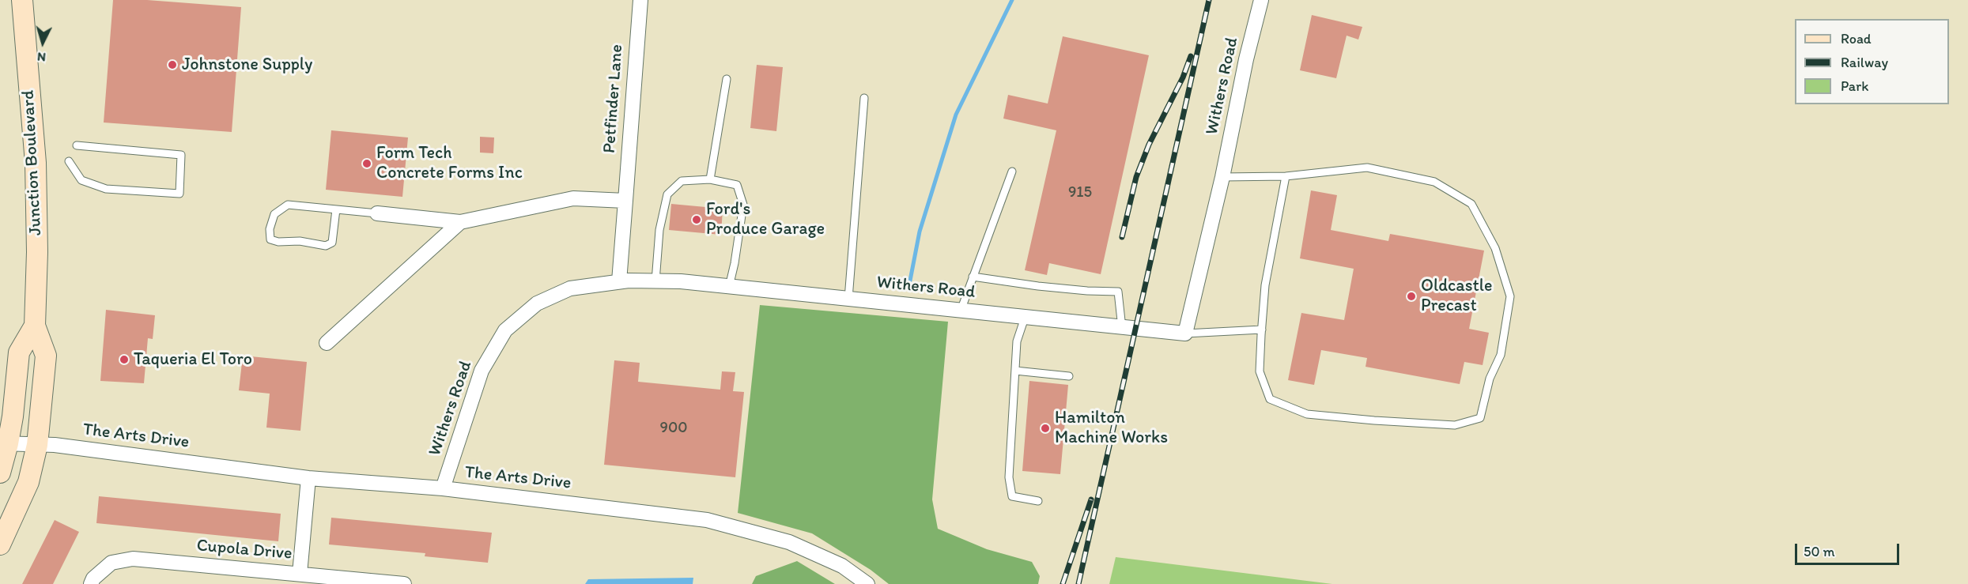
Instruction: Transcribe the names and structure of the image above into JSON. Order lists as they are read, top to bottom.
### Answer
{
  "streets": {
    "street": [
      "Withers Road",
      "Petfinder Lane",
      "Junction Boulevard",
      "The Arts Drive",
      "Cupola Drive"
    ]
  },
  "crossings": [
    ["Withers Road", "Petfinder Lane"],
    ["Withers Road", "The Arts Drive"],
    ["Junction Boulevard", "The Arts Drive"]
  ],
  "places": [
    "Johnstone Supply",
    "Form Tech Concrete Forms Inc",
    "Ford's Produce Garage",
    "Oldcastle Precast",
    "Taqueria El Toro",
    "Hamilton Machine Works"
  ],
  "house_numbers": ["915", "900"],
  "legend": ["Road", "Railway", "Park"],
  "scale_bar": "50 m",
  "north": "bottom"
}
